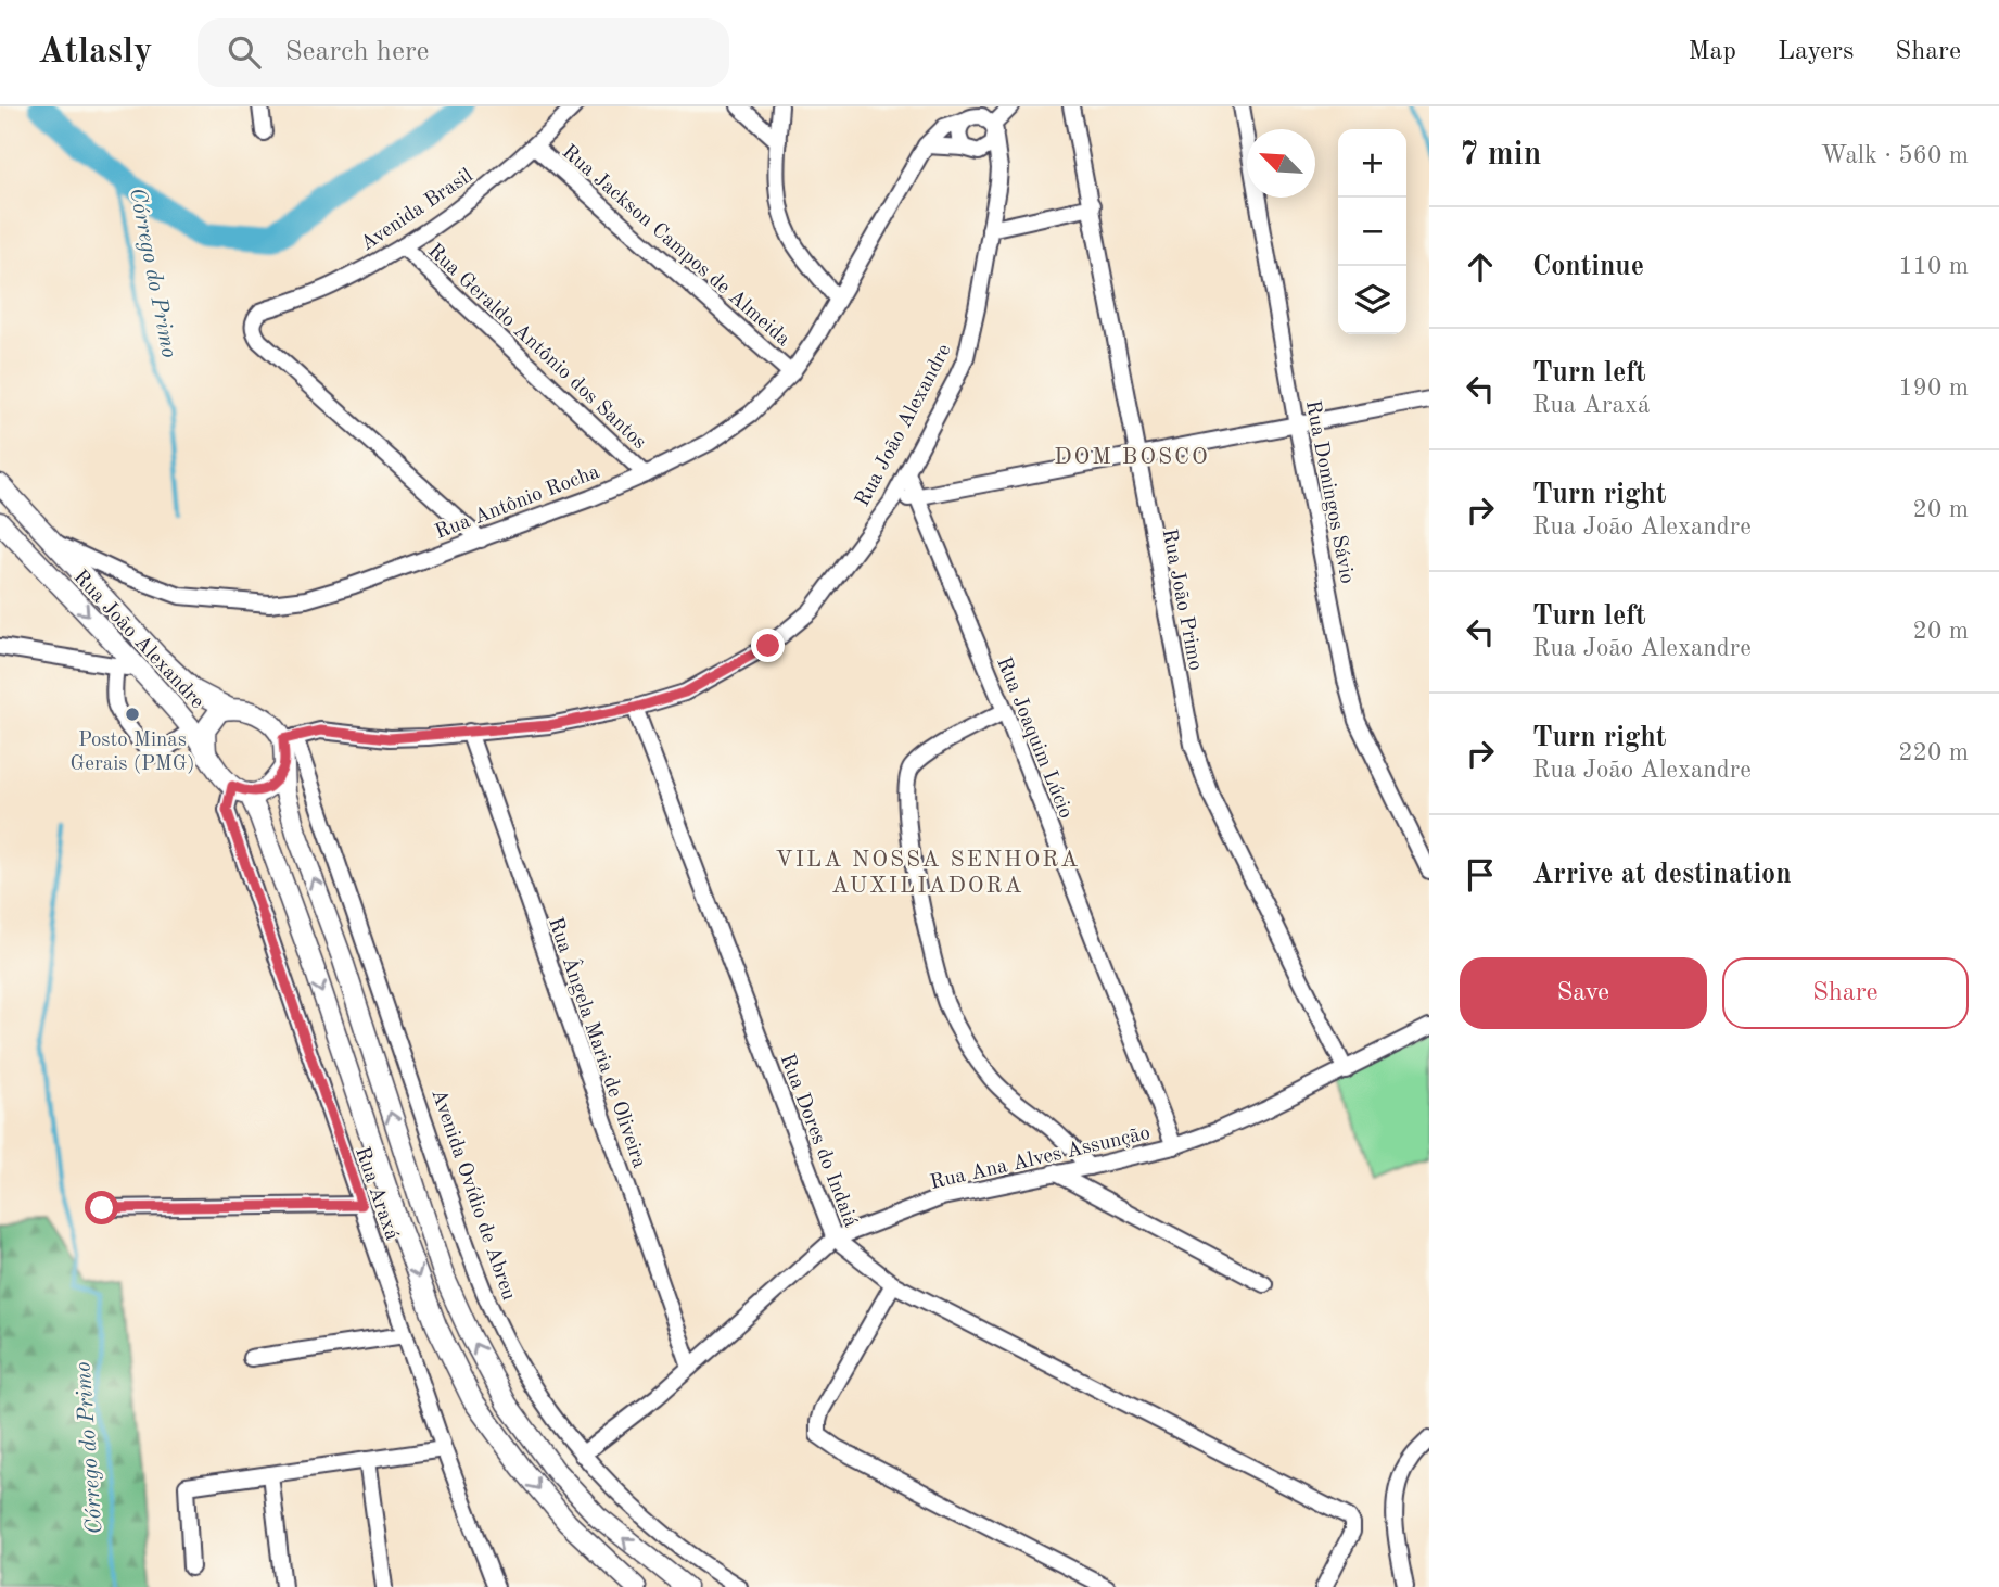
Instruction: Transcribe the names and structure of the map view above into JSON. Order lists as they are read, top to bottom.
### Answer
{
  "streets": {
    "main road": ["Rua João Alexandre", "Rua Antônio Rocha"],
    "street": [
      "Avenida Brasil",
      "Rua Jackson Campos de Almeida",
      "Rua Geraldo Antônio dos Santos",
      "Rua Domingos Sávio",
      "Rua João Primo",
      "Rua Joaquim Lúcio",
      "Rua Ângela Maria de Oliveira",
      "Rua Dores do Indaiá",
      "Rua Ana Alves Assunção",
      "Rua Araxá",
      "Avenida Ovídio de Abreu"
    ]
  },
  "crossings": [
    ["Avenida Brasil", "Rua Jackson Campos de Almeida"],
    ["Avenida Brasil", "Rua Geraldo Antônio dos Santos"],
    ["Avenida Brasil", "Rua Antônio Rocha"],
    ["Rua Jackson Campos de Almeida", "Rua Antônio Rocha"],
    ["Rua Geraldo Antônio dos Santos", "Rua Antônio Rocha"],
    ["Rua João Alexandre", "Rua Antônio Rocha"],
    ["Rua João Alexandre", "Rua Joaquim Lúcio"],
    ["Rua João Alexandre", "Rua Ângela Maria de Oliveira"],
    ["Rua João Alexandre", "Rua Dores do Indaiá"],
    ["Rua João Alexandre", "Rua Araxá"],
    ["Rua João Alexandre", "Avenida Ovídio de Abreu"],
    ["Rua João Primo", "Rua Ana Alves Assunção"],
    ["Rua Joaquim Lúcio", "Rua Ana Alves Assunção"],
    ["Rua Ângela Maria de Oliveira", "Rua Ana Alves Assunção"],
    ["Rua Dores do Indaiá", "Rua Ana Alves Assunção"],
    ["Rua Ana Alves Assunção", "Avenida Ovídio de Abreu"],
    ["Rua Araxá", "Avenida Ovídio de Abreu"]
  ],
  "districts": ["DOM BOSCO", "VILA NOSSA SENHORA AUXILIADORA"],
  "water": ["Córrego do Primo"],
  "places": ["Posto Minas Gerais (PMG)"],
  "north": "top left",
  "page": {
    "header": "Atlasly",
    "search": "Search here",
    "nav": ["Map", "Layers", "Share"],
    "heading": ["7 min", "Walk · 560 m"],
    "map_buttons": ["+", "−"],
    "list": [
      ["Continue", "110 m"],
      ["Turn left", "Rua Araxá", "190 m"],
      ["Turn right", "Rua João Alexandre", "20 m"],
      ["Turn left", "Rua João Alexandre", "20 m"],
      ["Turn right", "Rua João Alexandre", "220 m"],
      "Arrive at destination"
    ],
    "buttons": ["Save", "Share"]
  }
}
